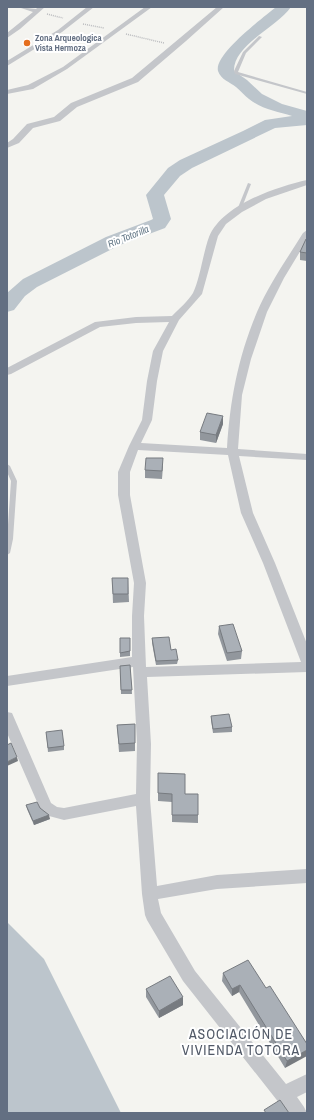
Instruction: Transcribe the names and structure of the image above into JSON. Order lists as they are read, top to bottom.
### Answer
{
  "districts": ["ASOCIACIÓN DE VIVIENDA TOTORA"],
  "water": ["Rio Totorilla"],
  "places": ["Zona Arqueologica Vista Hermoza"]
}
